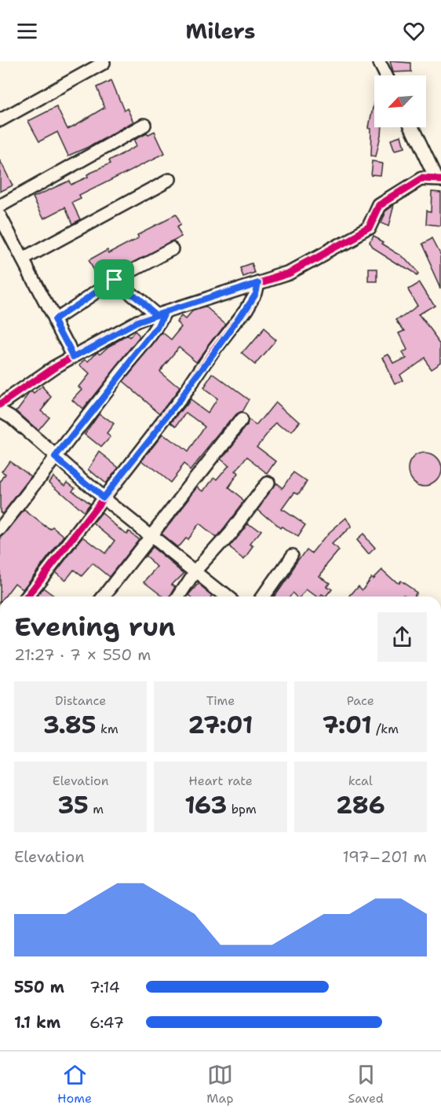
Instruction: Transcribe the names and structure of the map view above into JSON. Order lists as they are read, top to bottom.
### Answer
{
  "north": "bottom left",
  "page": {
    "header": "Milers",
    "heading": ["Evening run", "21:27 · 7 × 550 m"],
    "stats": [
      ["Distance", "3.85 km"],
      ["Time", "27:01"],
      ["Pace", "7:01 /km"],
      ["Elevation", "35 m"],
      ["Heart rate", "163 bpm"],
      ["kcal", "286"]
    ],
    "chart": ["Elevation", "197–201 m"],
    "list": [
      {
        "name": "550 m",
        "note": "7:14"
      },
      {
        "name": "1.1 km",
        "note": "6:47"
      }
    ],
    "tabs": ["Home", "Map", "Saved"]
  }
}
